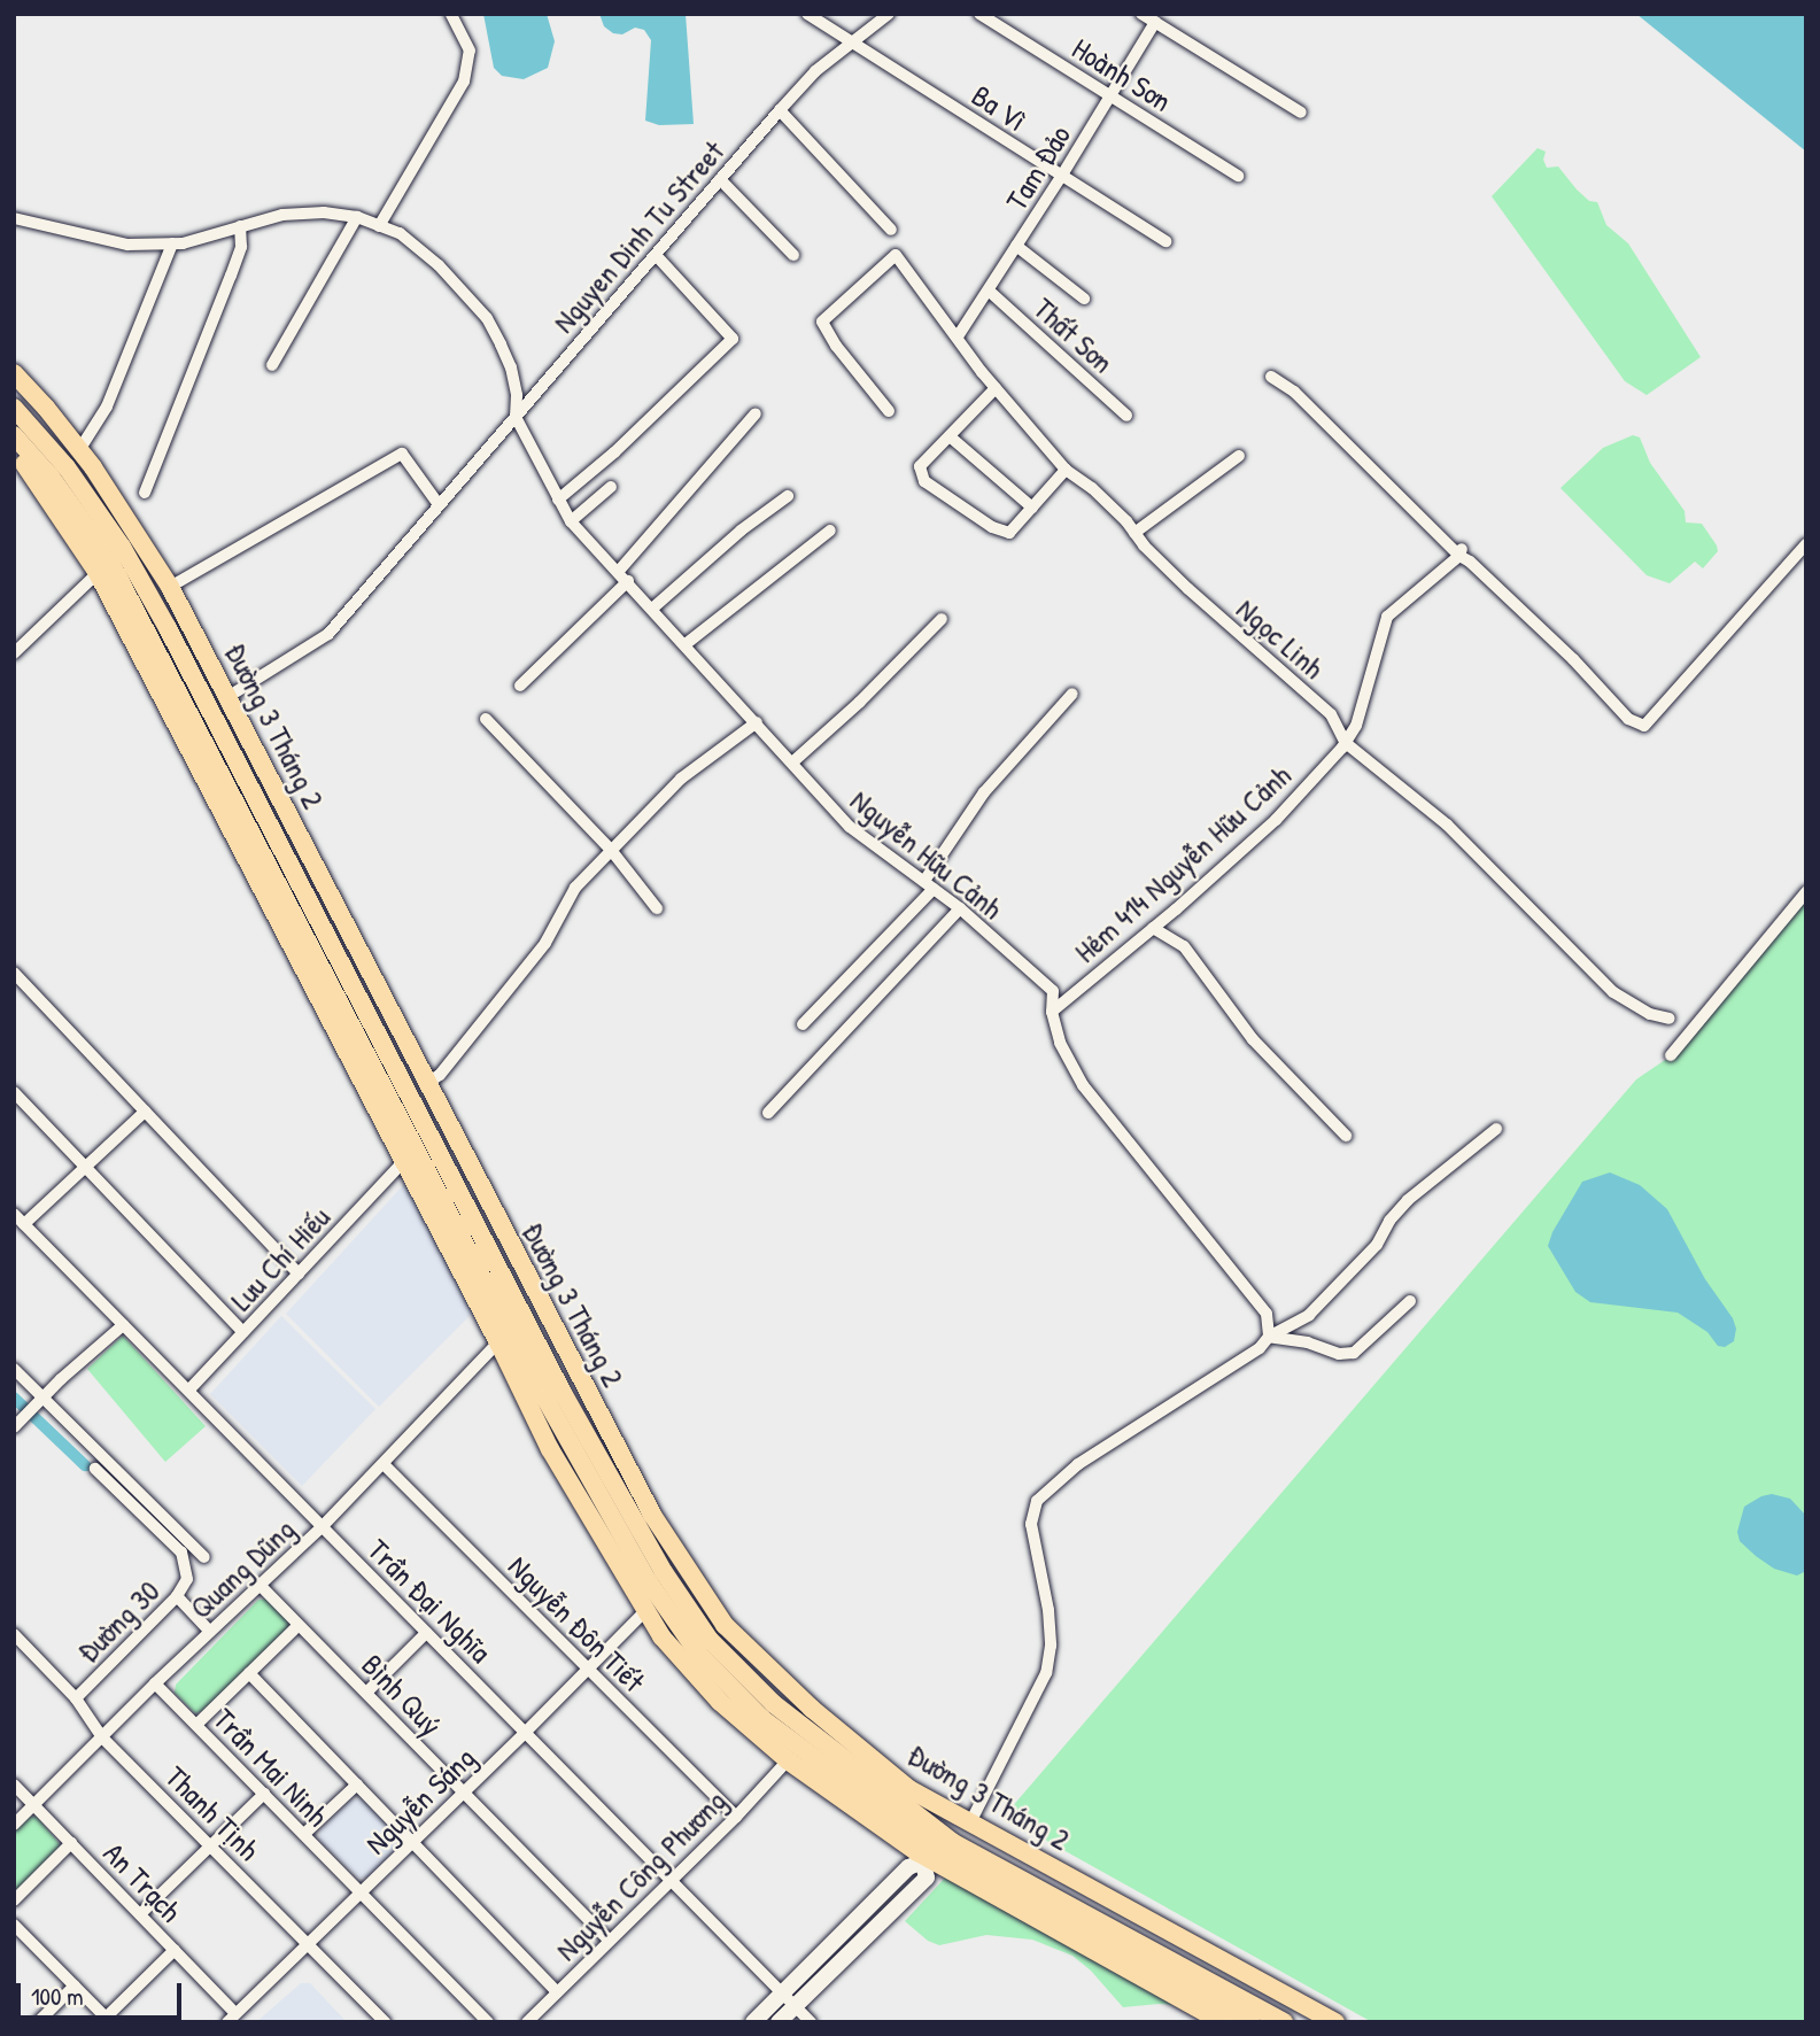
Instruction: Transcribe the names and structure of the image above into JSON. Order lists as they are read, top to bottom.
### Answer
{
  "streets": {
    "main road": ["Đường 3 Tháng 2"],
    "street": [
      "Hoành Sơn",
      "Ba Vì",
      "Tam Đảo",
      "Nguyen Dinh Tu Street",
      "Thất Sơn",
      "Ngọc Linh",
      "Nguyễn Hữu Cảnh",
      "Hẻm 414 Nguyễn Hữu Cảnh",
      "Lưu Chí Hiếu",
      "Quang Dũng",
      "Trần Đại Nghĩa",
      "Đường 30",
      "Nguyễn Đôn Tiết",
      "Bình Quý",
      "Trần Mai Ninh",
      "Nguyễn Sáng",
      "Thanh Tịnh",
      "Nguyễn Công Phương",
      "An Trạch"
    ]
  },
  "crossings": [
    ["Hoành Sơn", "Tam Đảo"],
    ["Ba Vì", "Tam Đảo"],
    ["Ba Vì", "Nguyen Dinh Tu Street"],
    ["Tam Đảo", "Thất Sơn"],
    ["Tam Đảo", "Ngọc Linh"],
    ["Nguyen Dinh Tu Street", "Đường 3 Tháng 2"],
    ["Nguyen Dinh Tu Street", "Nguyễn Hữu Cảnh"],
    ["Ngọc Linh", "Hẻm 414 Nguyễn Hữu Cảnh"],
    ["Đường 3 Tháng 2", "Lưu Chí Hiếu"],
    ["Đường 3 Tháng 2", "Quang Dũng"],
    ["Đường 3 Tháng 2", "Nguyễn Sáng"],
    ["Đường 3 Tháng 2", "Nguyễn Công Phương"],
    ["Nguyễn Hữu Cảnh", "Hẻm 414 Nguyễn Hữu Cảnh"],
    ["Lưu Chí Hiếu", "Trần Đại Nghĩa"],
    ["Quang Dũng", "Trần Đại Nghĩa"],
    ["Quang Dũng", "Nguyễn Đôn Tiết"],
    ["Quang Dũng", "Bình Quý"],
    ["Quang Dũng", "Trần Mai Ninh"],
    ["Quang Dũng", "Thanh Tịnh"],
    ["Quang Dũng", "An Trạch"],
    ["Trần Đại Nghĩa", "Nguyễn Sáng"],
    ["Trần Đại Nghĩa", "Nguyễn Công Phương"],
    ["Đường 30", "Thanh Tịnh"],
    ["Nguyễn Đôn Tiết", "Nguyễn Sáng"],
    ["Nguyễn Đôn Tiết", "Nguyễn Công Phương"],
    ["Bình Quý", "Nguyễn Sáng"],
    ["Bình Quý", "Nguyễn Công Phương"],
    ["Trần Mai Ninh", "Nguyễn Sáng"],
    ["Nguyễn Sáng", "Thanh Tịnh"],
    ["Nguyễn Sáng", "An Trạch"]
  ],
  "scale_bar": "100 m"
}
